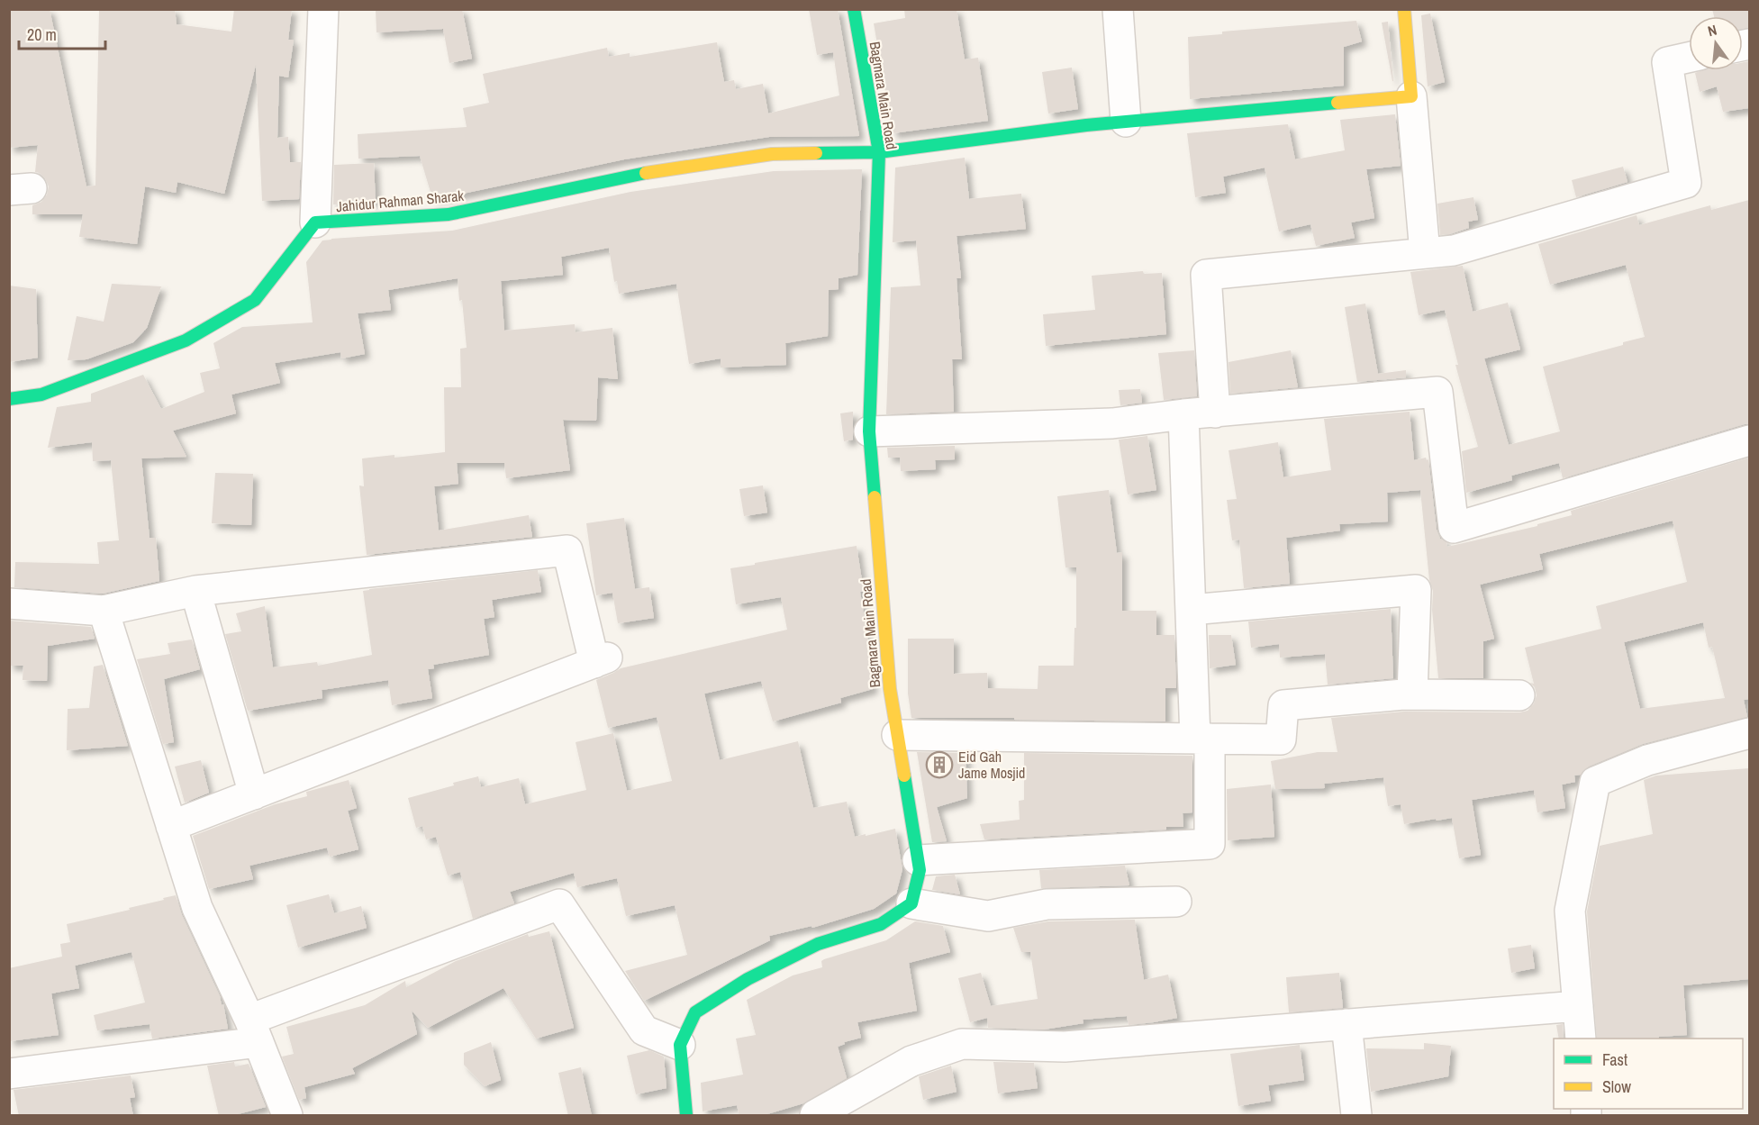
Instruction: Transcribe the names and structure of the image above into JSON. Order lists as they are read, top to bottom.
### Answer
{
  "streets": {
    "street": ["Bagmara Main Road", "Jahidur Rahman Sharak"]
  },
  "crossings": [
    ["Bagmara Main Road", "Jahidur Rahman Sharak"]
  ],
  "places": {
    "building": ["Eid Gah Jame Mosjid"]
  },
  "legend": ["Fast", "Slow"],
  "scale_bar": "20 m",
  "north": "top"
}
